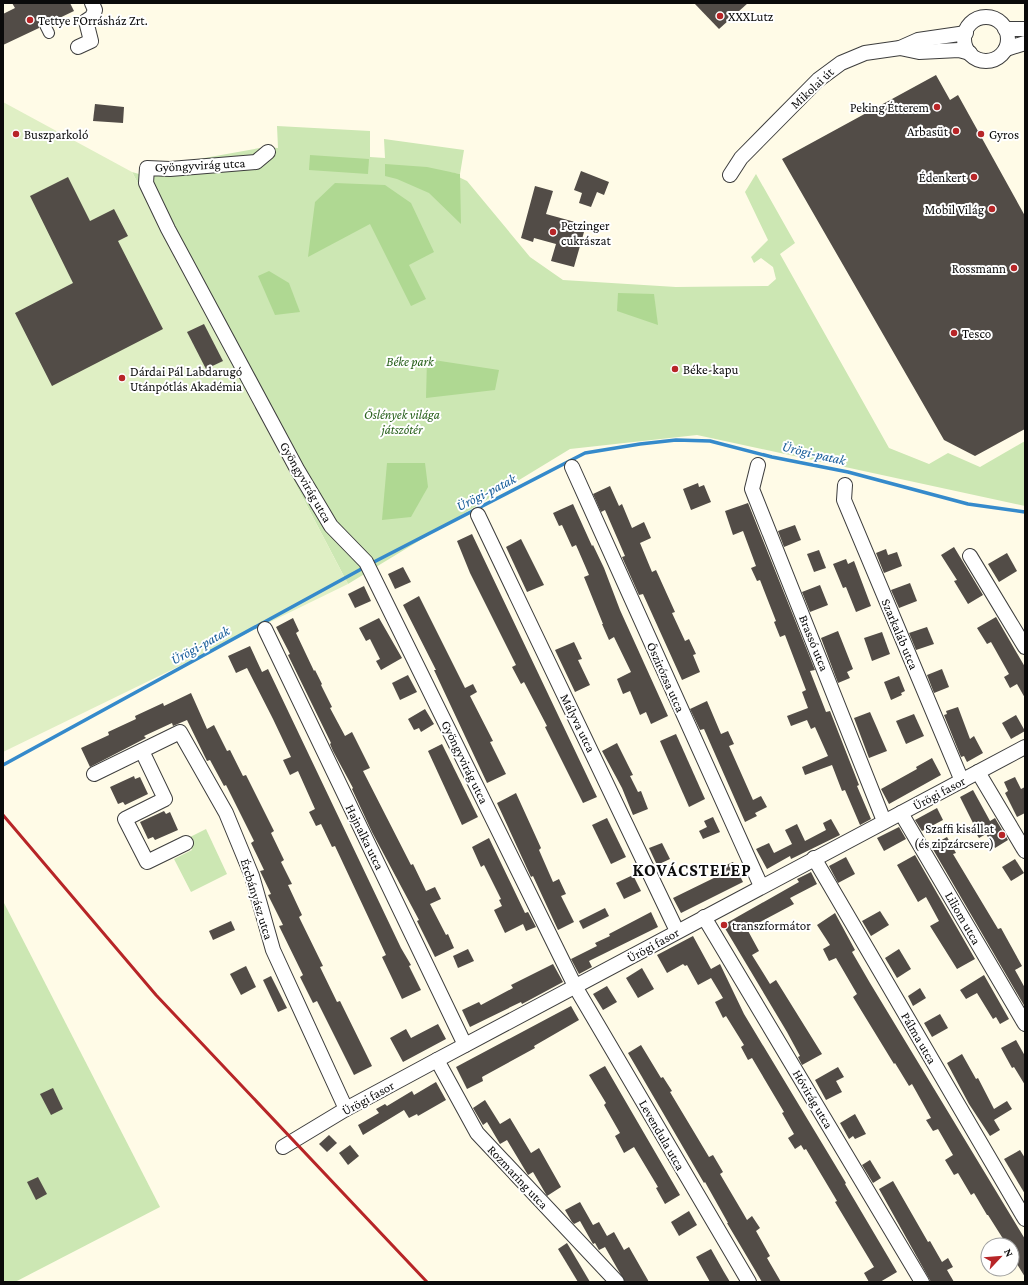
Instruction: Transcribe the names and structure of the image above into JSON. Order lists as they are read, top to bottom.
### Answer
{
  "streets": {
    "street": [
      "Mikolai út",
      "Gyöngyvirág utca",
      "Szarkaláb utca",
      "Brassó utca",
      "Őszirózsa utca",
      "Mályva utca",
      "Ürögi fasor",
      "Hajnalka utca",
      "Ércbányász utca",
      "Liliom utca",
      "Pálma utca",
      "Hóvirág utca",
      "Levendula utca",
      "Rozmaring utca"
    ]
  },
  "crossings": [
    ["Gyöngyvirág utca", "Ürögi fasor"],
    ["Gyöngyvirág utca", "Levendula utca"],
    ["Szarkaláb utca", "Ürögi fasor"],
    ["Brassó utca", "Ürögi fasor"],
    ["Őszirózsa utca", "Ürögi fasor"],
    ["Mályva utca", "Ürögi fasor"],
    ["Ürögi fasor", "Hajnalka utca"],
    ["Ürögi fasor", "Ércbányász utca"],
    ["Ürögi fasor", "Liliom utca"],
    ["Ürögi fasor", "Pálma utca"],
    ["Ürögi fasor", "Hóvirág utca"],
    ["Ürögi fasor", "Levendula utca"],
    ["Ürögi fasor", "Rozmaring utca"]
  ],
  "districts": ["KOVÁCSTELEP"],
  "water": ["Ürögi-patak"],
  "parks": ["Béke park", "Őslények világa játszótér"],
  "places": [
    "XXXLutz",
    "Tettye FOrrásház Zrt.",
    "Peking Étterem",
    "Arbasüt",
    "Buszparkoló",
    "Gyros",
    "Édenkert",
    "Mobil Világ",
    "Petzinger cukrászat",
    "Rossmann",
    "Tesco",
    "Béke-kapu",
    "Dárdai Pál Labdarugó Utánpótlás Akadémia",
    "Szaffi kisállat (és zipzárcsere)",
    "transzformátor"
  ],
  "north": "top right"
}
